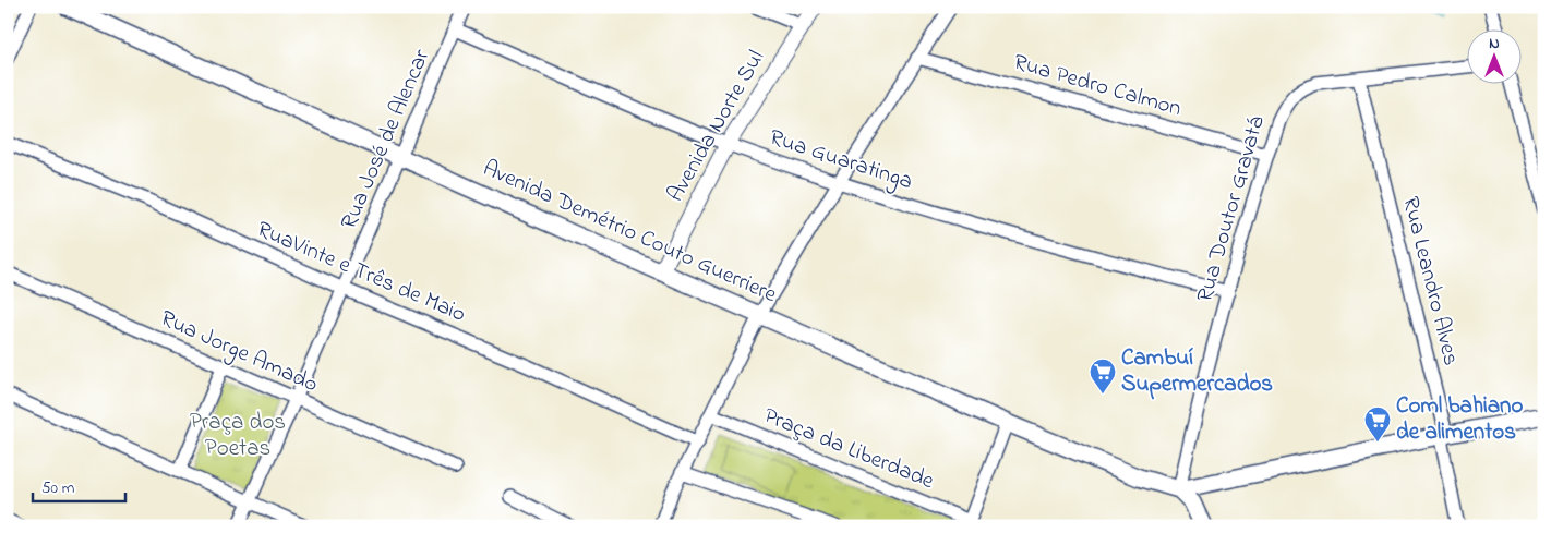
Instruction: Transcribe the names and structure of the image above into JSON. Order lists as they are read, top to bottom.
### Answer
{
  "streets": {
    "main road": ["Avenida Demétrio Couto Guerriere"],
    "street": [
      "Rua Pedro Calmon",
      "Avenida Norte Sul",
      "Rua José de Alencar",
      "Rua Guaratinga",
      "Rua Doutor Gravatá",
      "RuaVinte e Três de Maio",
      "Rua Leandro Alves",
      "Rua Jorge Amado",
      "Praça da Liberdade"
    ]
  },
  "crossings": [
    ["Rua Pedro Calmon", "Rua Doutor Gravatá"],
    ["Avenida Norte Sul", "Rua Guaratinga"],
    ["Avenida Norte Sul", "Avenida Demétrio Couto Guerriere"],
    ["Rua José de Alencar", "Rua Guaratinga"],
    ["Rua José de Alencar", "Avenida Demétrio Couto Guerriere"],
    ["Rua José de Alencar", "RuaVinte e Três de Maio"],
    ["Rua José de Alencar", "Rua Jorge Amado"],
    ["Rua Guaratinga", "Rua Doutor Gravatá"],
    ["Rua Doutor Gravatá", "Avenida Demétrio Couto Guerriere"],
    ["Rua Doutor Gravatá", "Rua Leandro Alves"]
  ],
  "parks": ["Praça dos Poetas"],
  "places": {
    "supermarket": ["Cambuí Supermercados", "Coml bahiano de alimentos"]
  },
  "scale_bar": "50 m",
  "north": "top"
}
